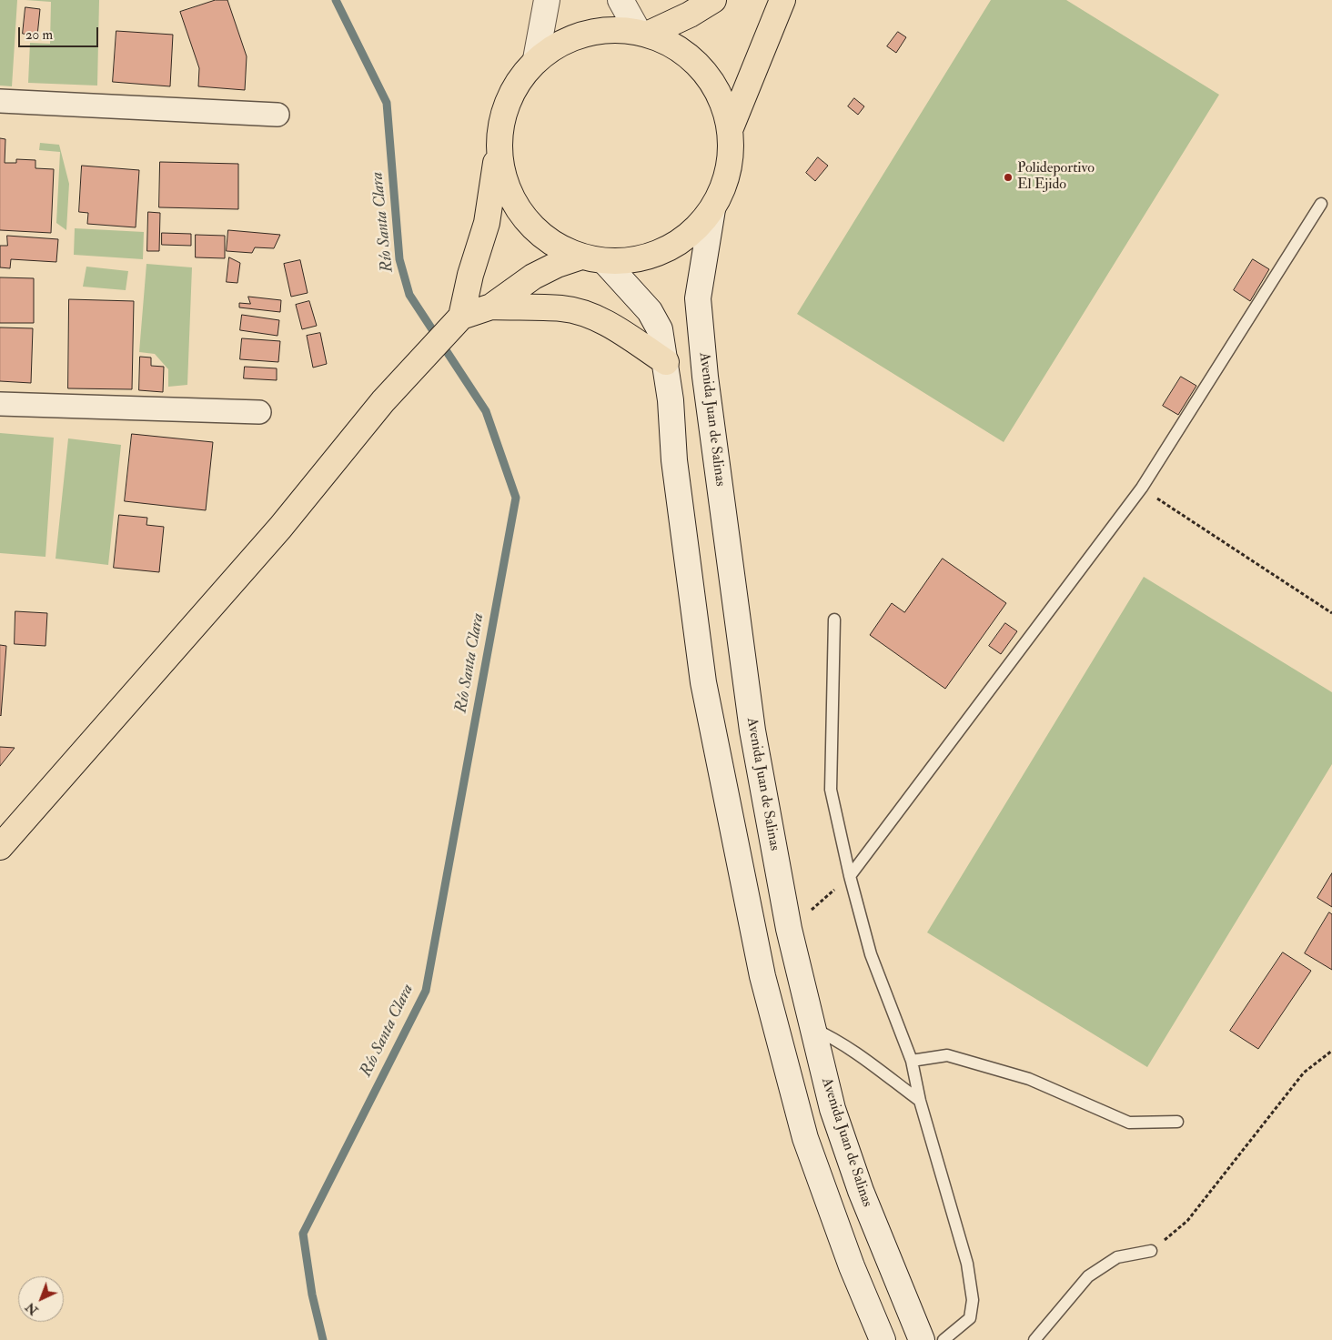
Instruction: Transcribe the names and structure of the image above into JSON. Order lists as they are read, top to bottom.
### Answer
{
  "streets": {
    "main road": ["Avenida Juan de Salinas"]
  },
  "water": ["Río Santa Clara"],
  "places": ["Polideportivo El Ejido"],
  "scale_bar": "20 m",
  "north": "bottom left"
}
